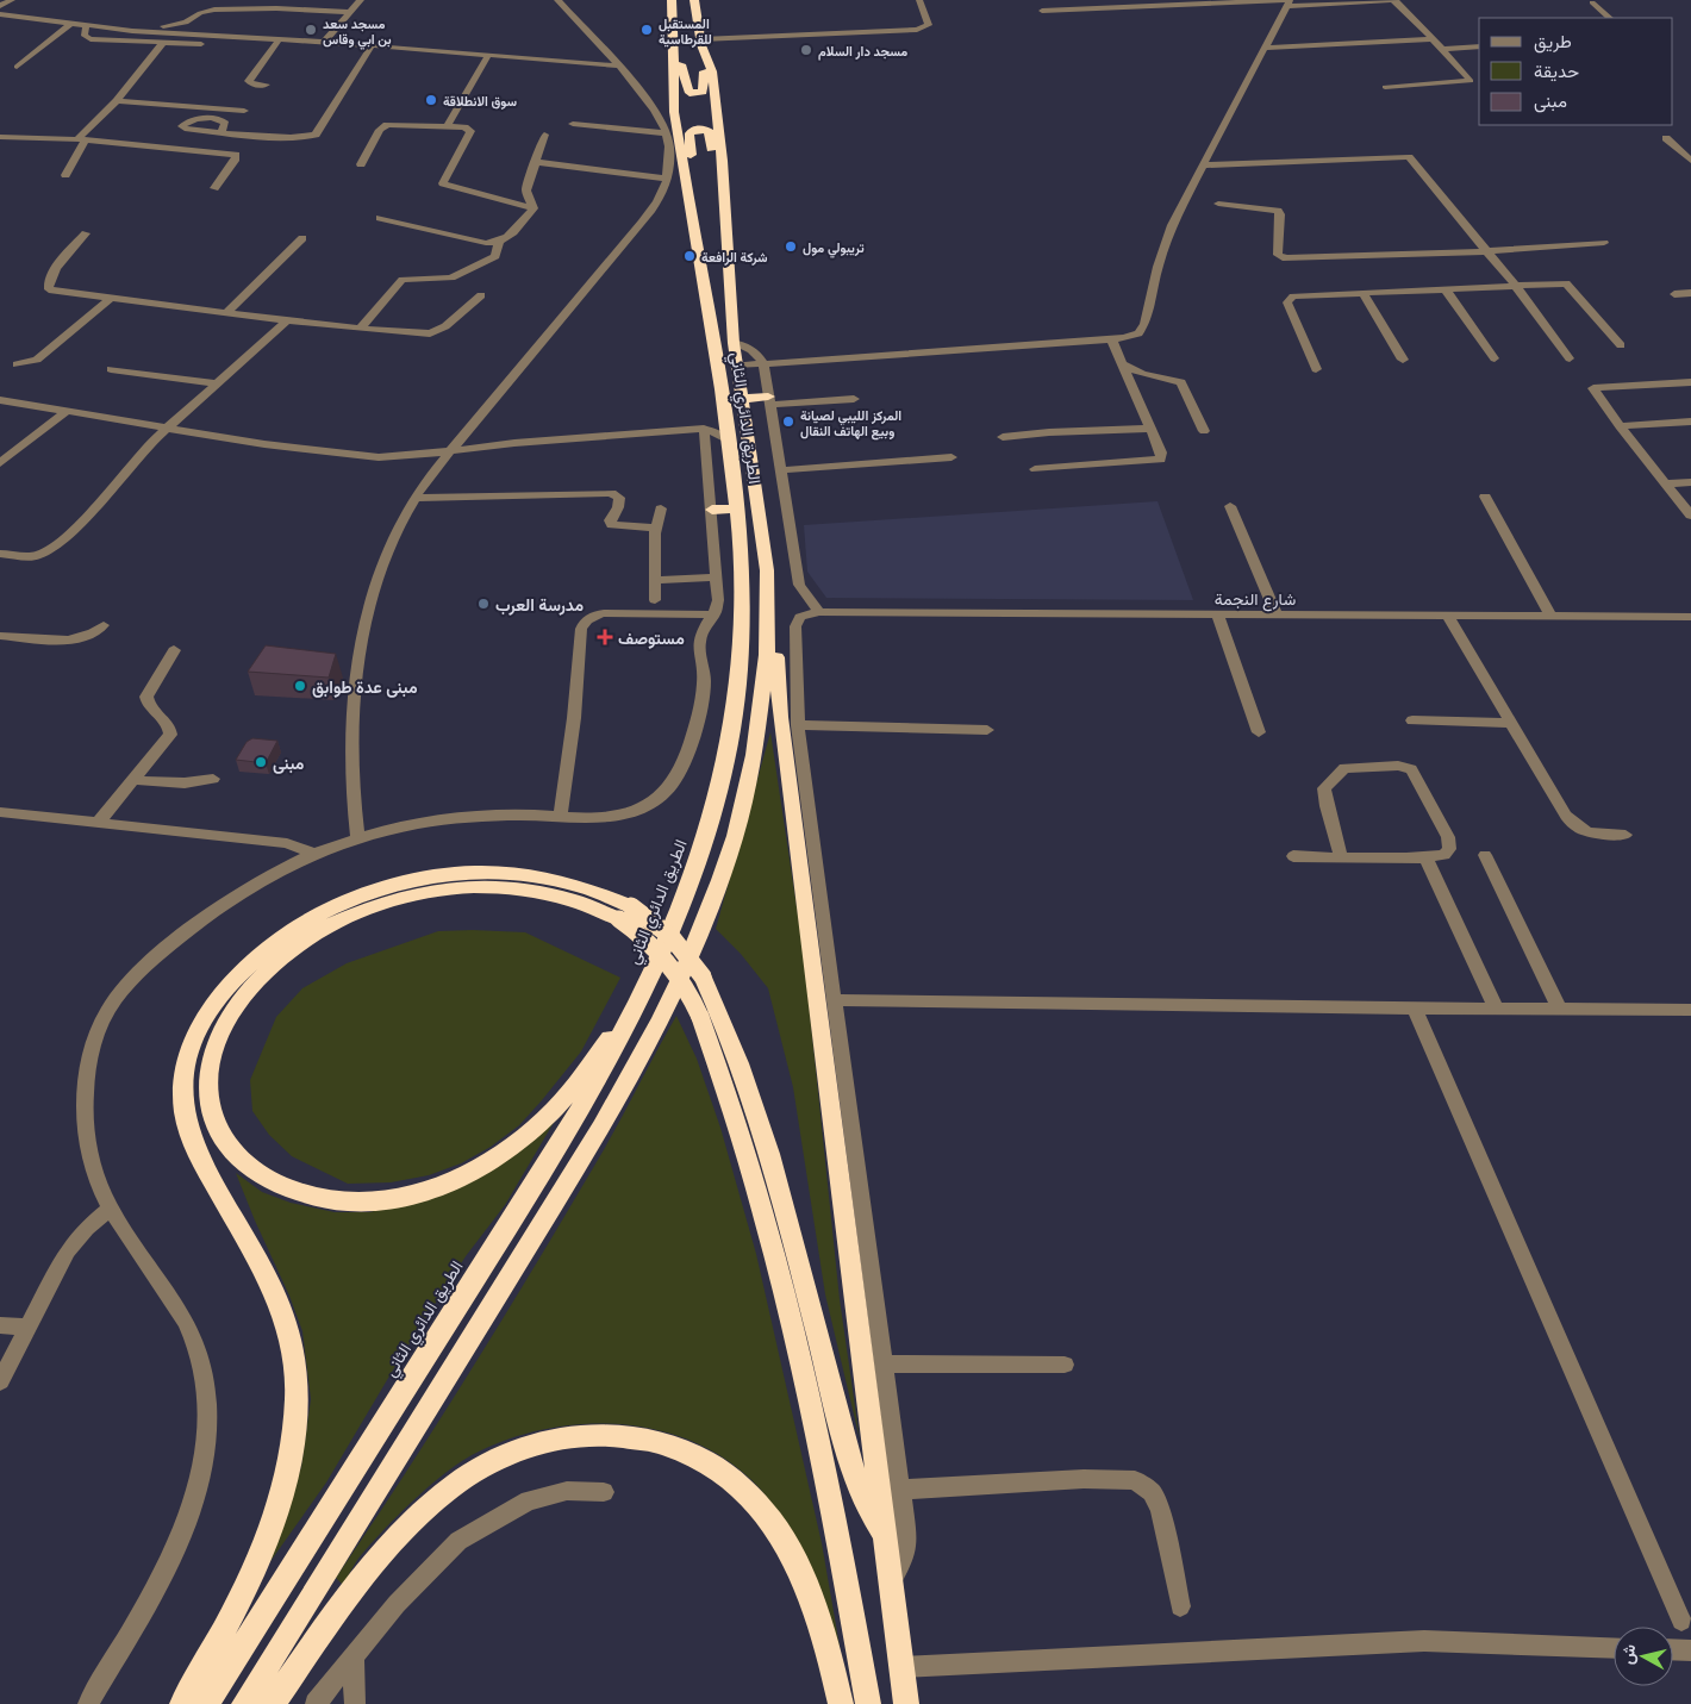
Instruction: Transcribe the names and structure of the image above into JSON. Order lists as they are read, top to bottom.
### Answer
{
  "streets": {
    "highway": ["الطريق الدائري الثاني"],
    "street": ["شارع النجمة"]
  },
  "places": {
    "other": [
      "مسجد سعد بن ابي وقاس",
      "المستقبل للقرطاسية",
      "مسجد دار السلام",
      "سوق الانطلاقة",
      "تريبولي مول",
      "شركة الرافعة",
      "المركز الليبي لصيانة وبيع الهاتف النقال",
      "مدرسة العرب",
      "مبنى عدة طوابق",
      "مبنى"
    ],
    "health": ["مستوصف"]
  },
  "legend": ["طريق", "حديقة", "مبنى"],
  "north": "left"
}
